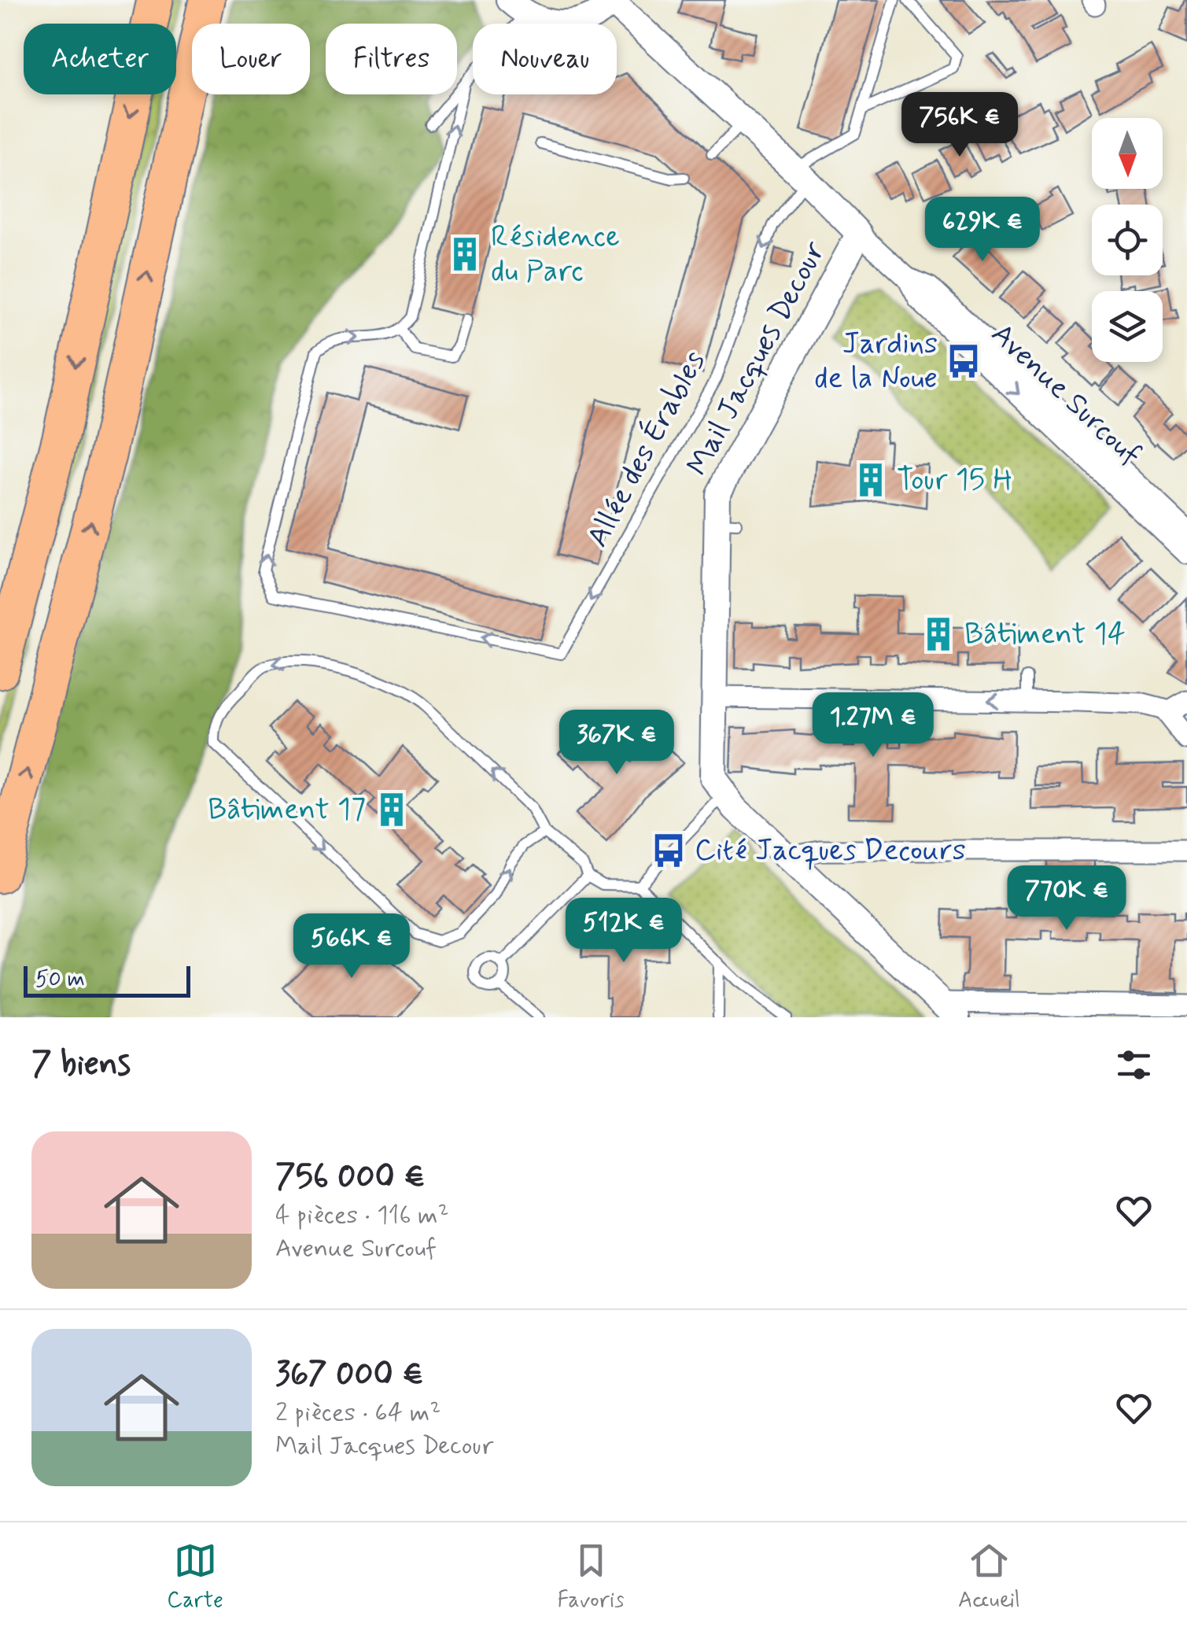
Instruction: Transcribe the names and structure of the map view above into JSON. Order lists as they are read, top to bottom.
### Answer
{
  "streets": {
    "street": ["Mail Jacques Decour", "Avenue Surcouf"],
    "lane": ["Allée des Érables"]
  },
  "crossings": [
    ["Mail Jacques Decour", "Avenue Surcouf"],
    ["Avenue Surcouf", "Allée des Érables"]
  ],
  "places": {
    "building": [
      "Résidence du Parc",
      "Tour 15 H",
      "Bâtiment 14",
      "Bâtiment 17"
    ],
    "bus stop": ["Jardins de la Noue", "Cité Jacques Decours"]
  },
  "scale_bar": "50 m",
  "north": "bottom",
  "page": {
    "chip": [
      "Acheter",
      "Louer",
      "Filtres",
      "Nouveau"
    ],
    "price": [
      "756K €",
      "629K €",
      "1.27M €",
      "367K €",
      "770K €",
      "512K €",
      "566K €"
    ],
    "scale": "50 m",
    "heading": "7 biens",
    "list": [
      {
        "name": "756 000 €",
        "note": "4 pièces · 116 m² · Avenue Surcouf"
      },
      {
        "name": "367 000 €",
        "note": "2 pièces · 64 m² · Mail Jacques Decour"
      }
    ],
    "tabs": ["Carte", "Favoris", "Accueil"]
  }
}
